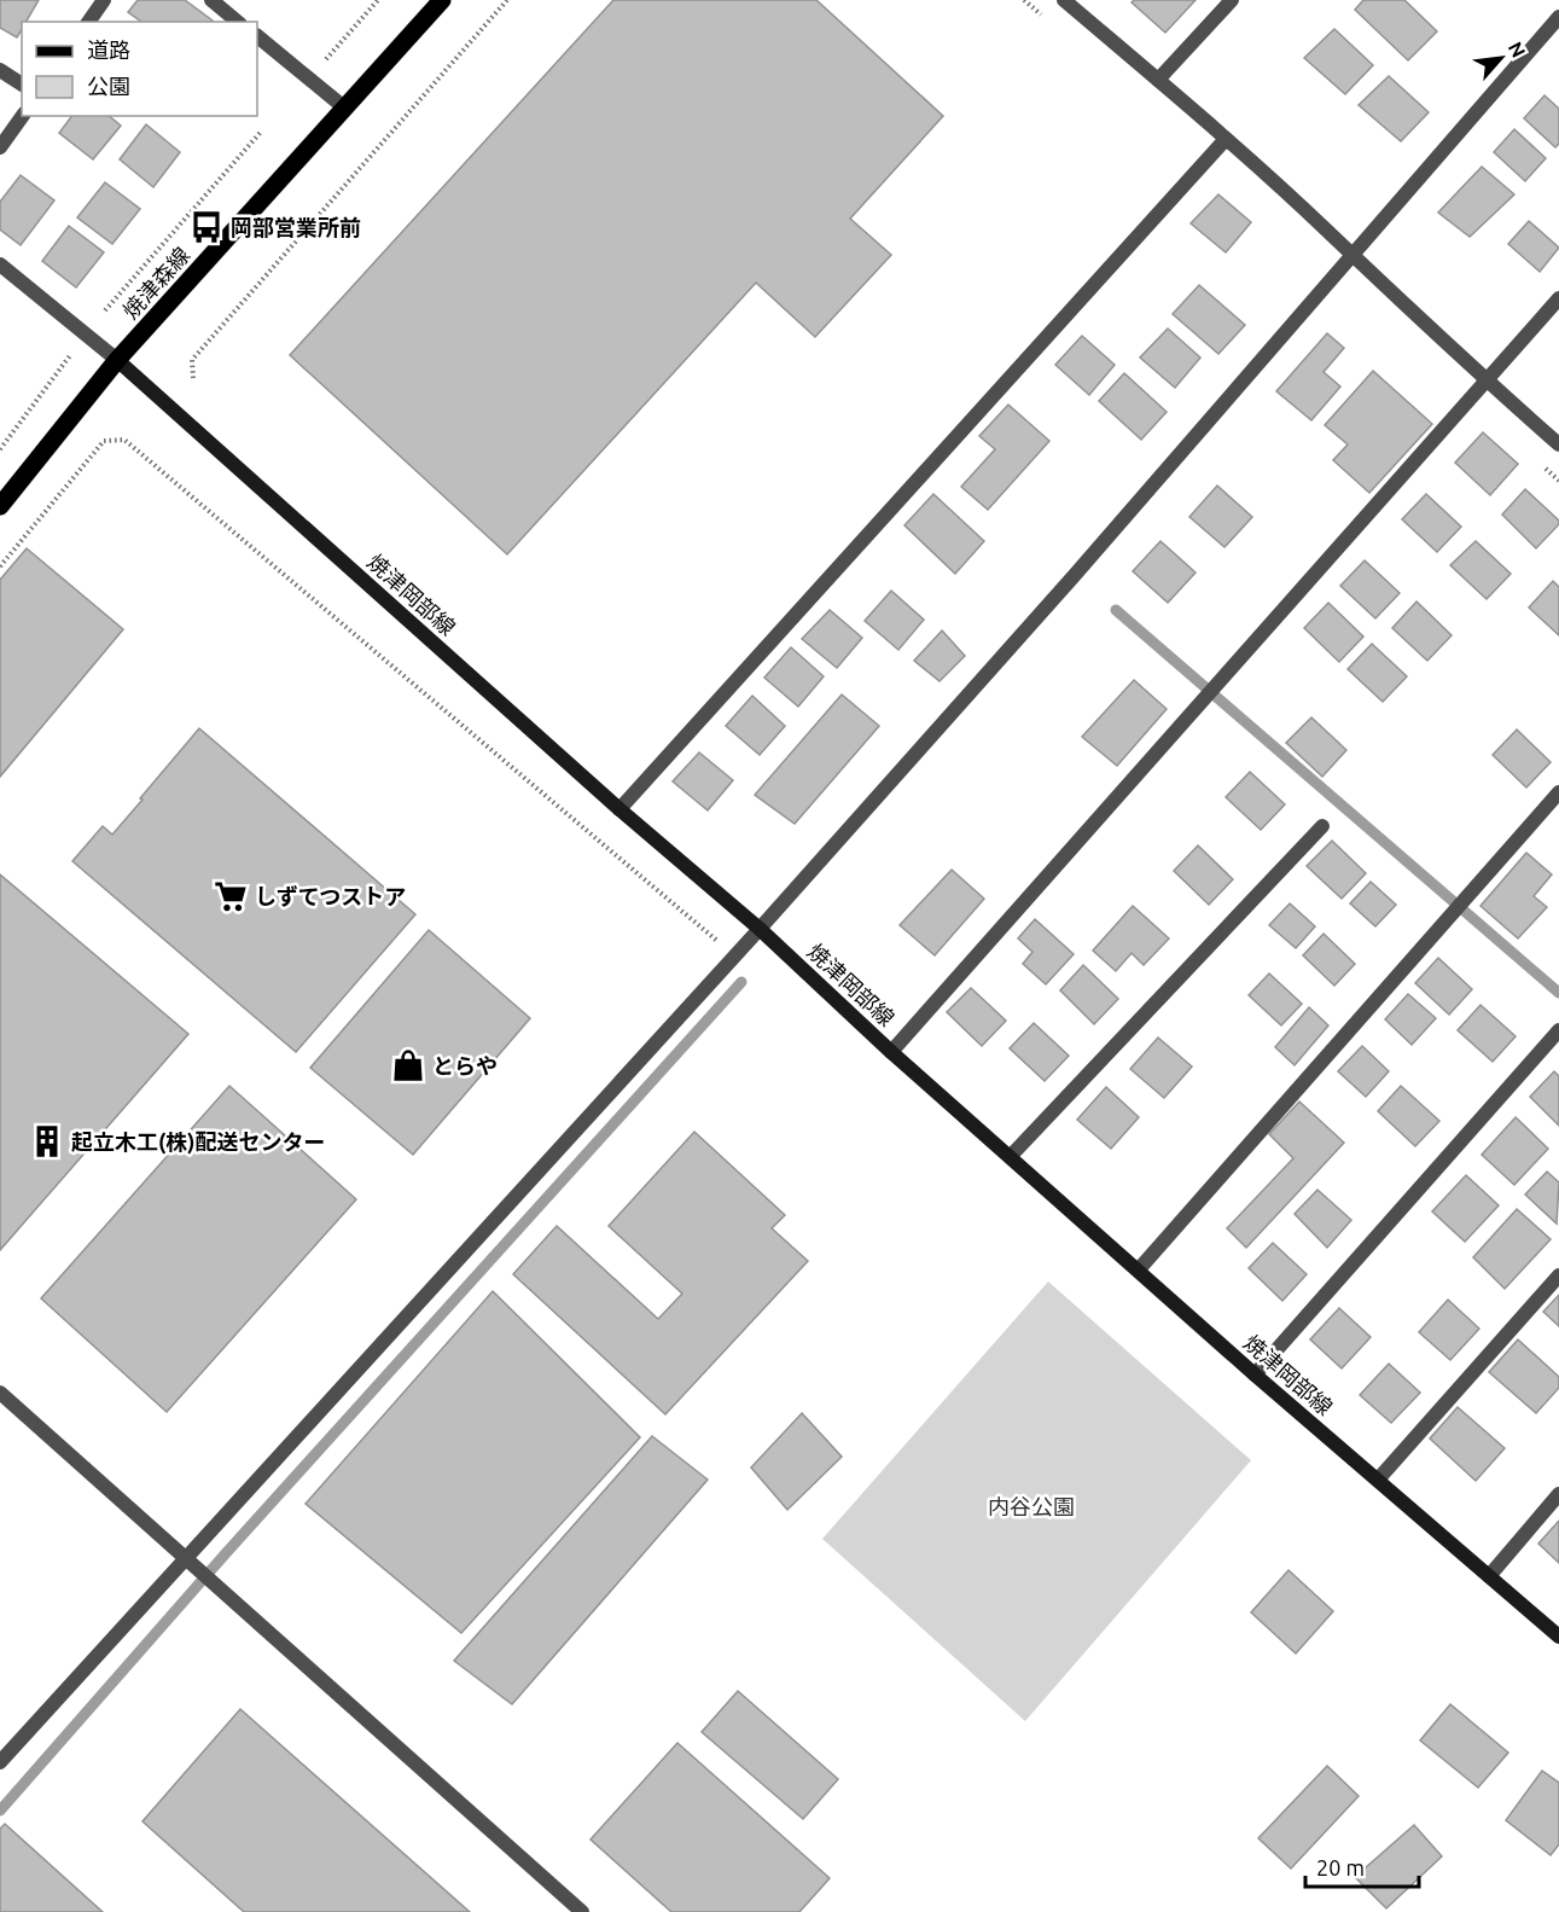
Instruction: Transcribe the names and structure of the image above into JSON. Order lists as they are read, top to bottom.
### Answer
{
  "streets": {
    "main road": ["焼津森線", "焼津岡部線"]
  },
  "crossings": [
    ["焼津森線", "焼津岡部線"]
  ],
  "parks": ["内谷公園"],
  "places": {
    "bus stop": ["岡部営業所前"],
    "supermarket": ["しずてつストア"],
    "shop": ["とらや"],
    "building": ["起立木工(株)配送センター"]
  },
  "legend": ["道路", "公園"],
  "scale_bar": "20 m",
  "north": "top right"
}
